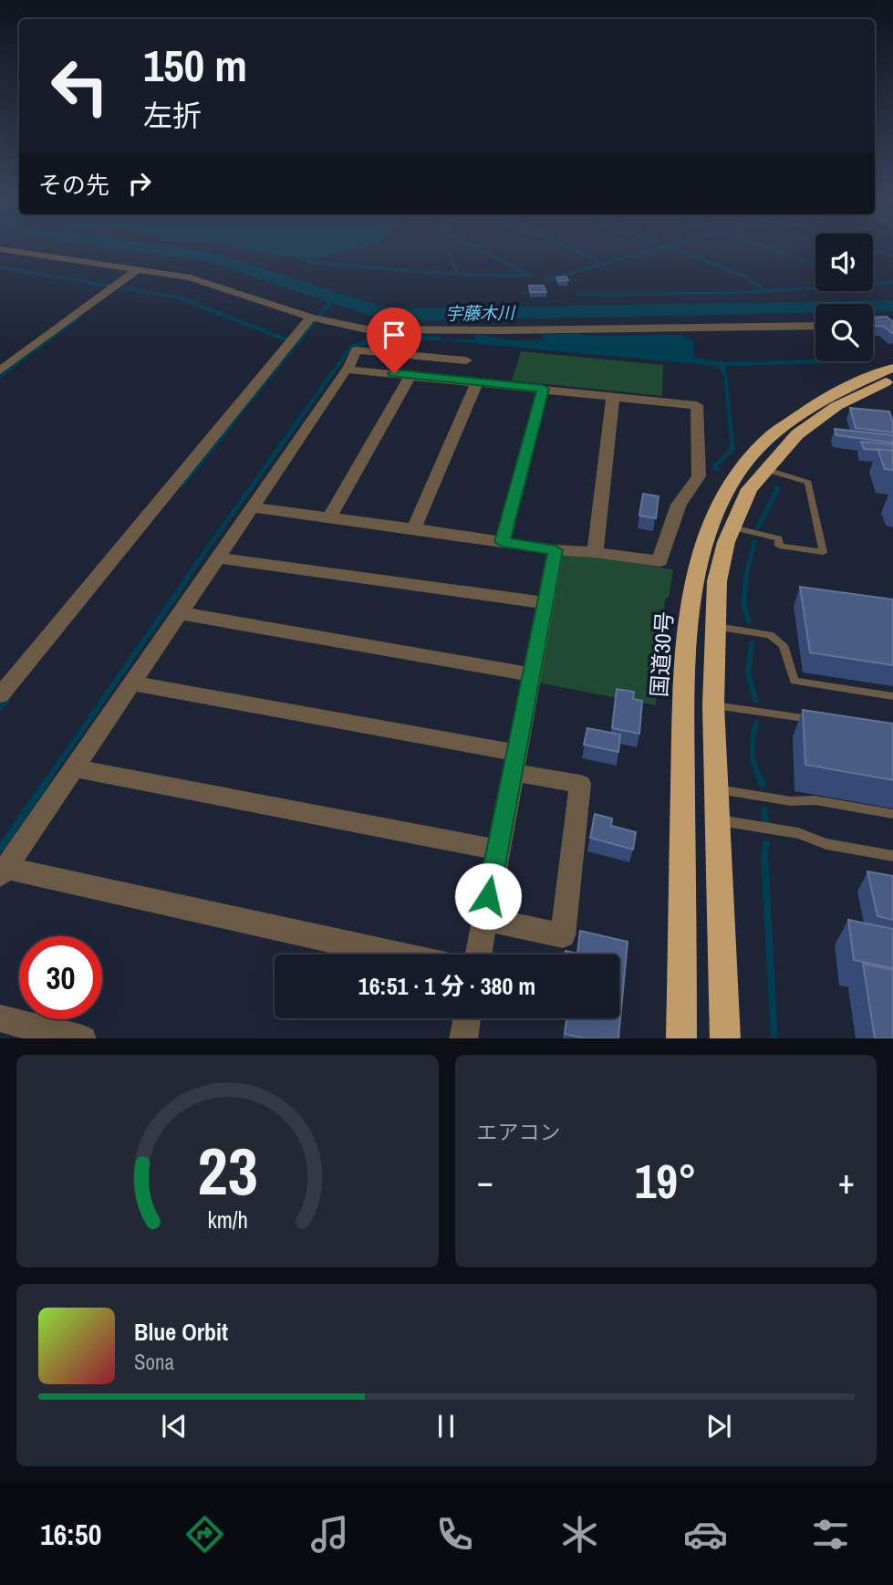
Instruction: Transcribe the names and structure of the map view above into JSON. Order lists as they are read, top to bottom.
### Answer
{
  "streets": {
    "highway": ["国道30号"]
  },
  "water": ["宇藤木川"],
  "page": {
    "turn": ["150 m", "左折"],
    "then": "その先",
    "limit": "30",
    "trip": "16:51 · 1 分 · 380 m",
    "tile": "エアコン",
    "heat": ["−", "19°", "+"],
    "song": ["Blue Orbit", "Sona"],
    "tabs": "16:50",
    "gauge": ["23", "km/h"]
  }
}
